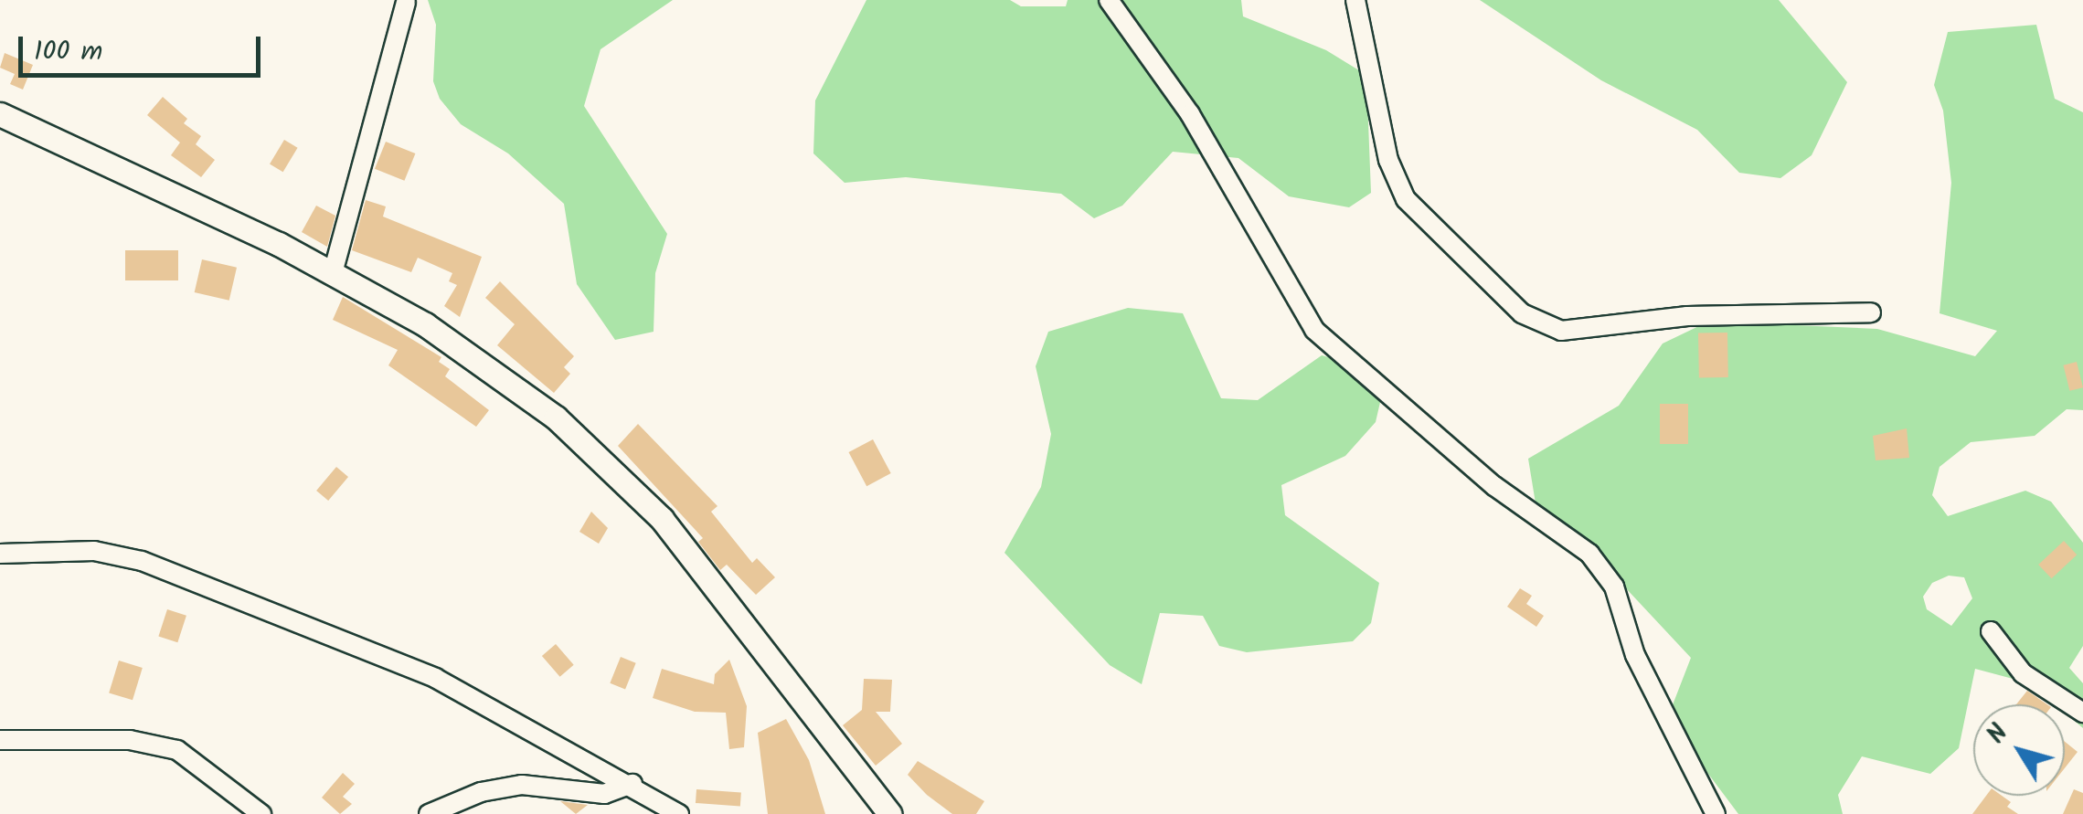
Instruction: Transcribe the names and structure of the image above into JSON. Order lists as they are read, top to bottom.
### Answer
{
  "scale_bar": "100 m",
  "north": "top left"
}
